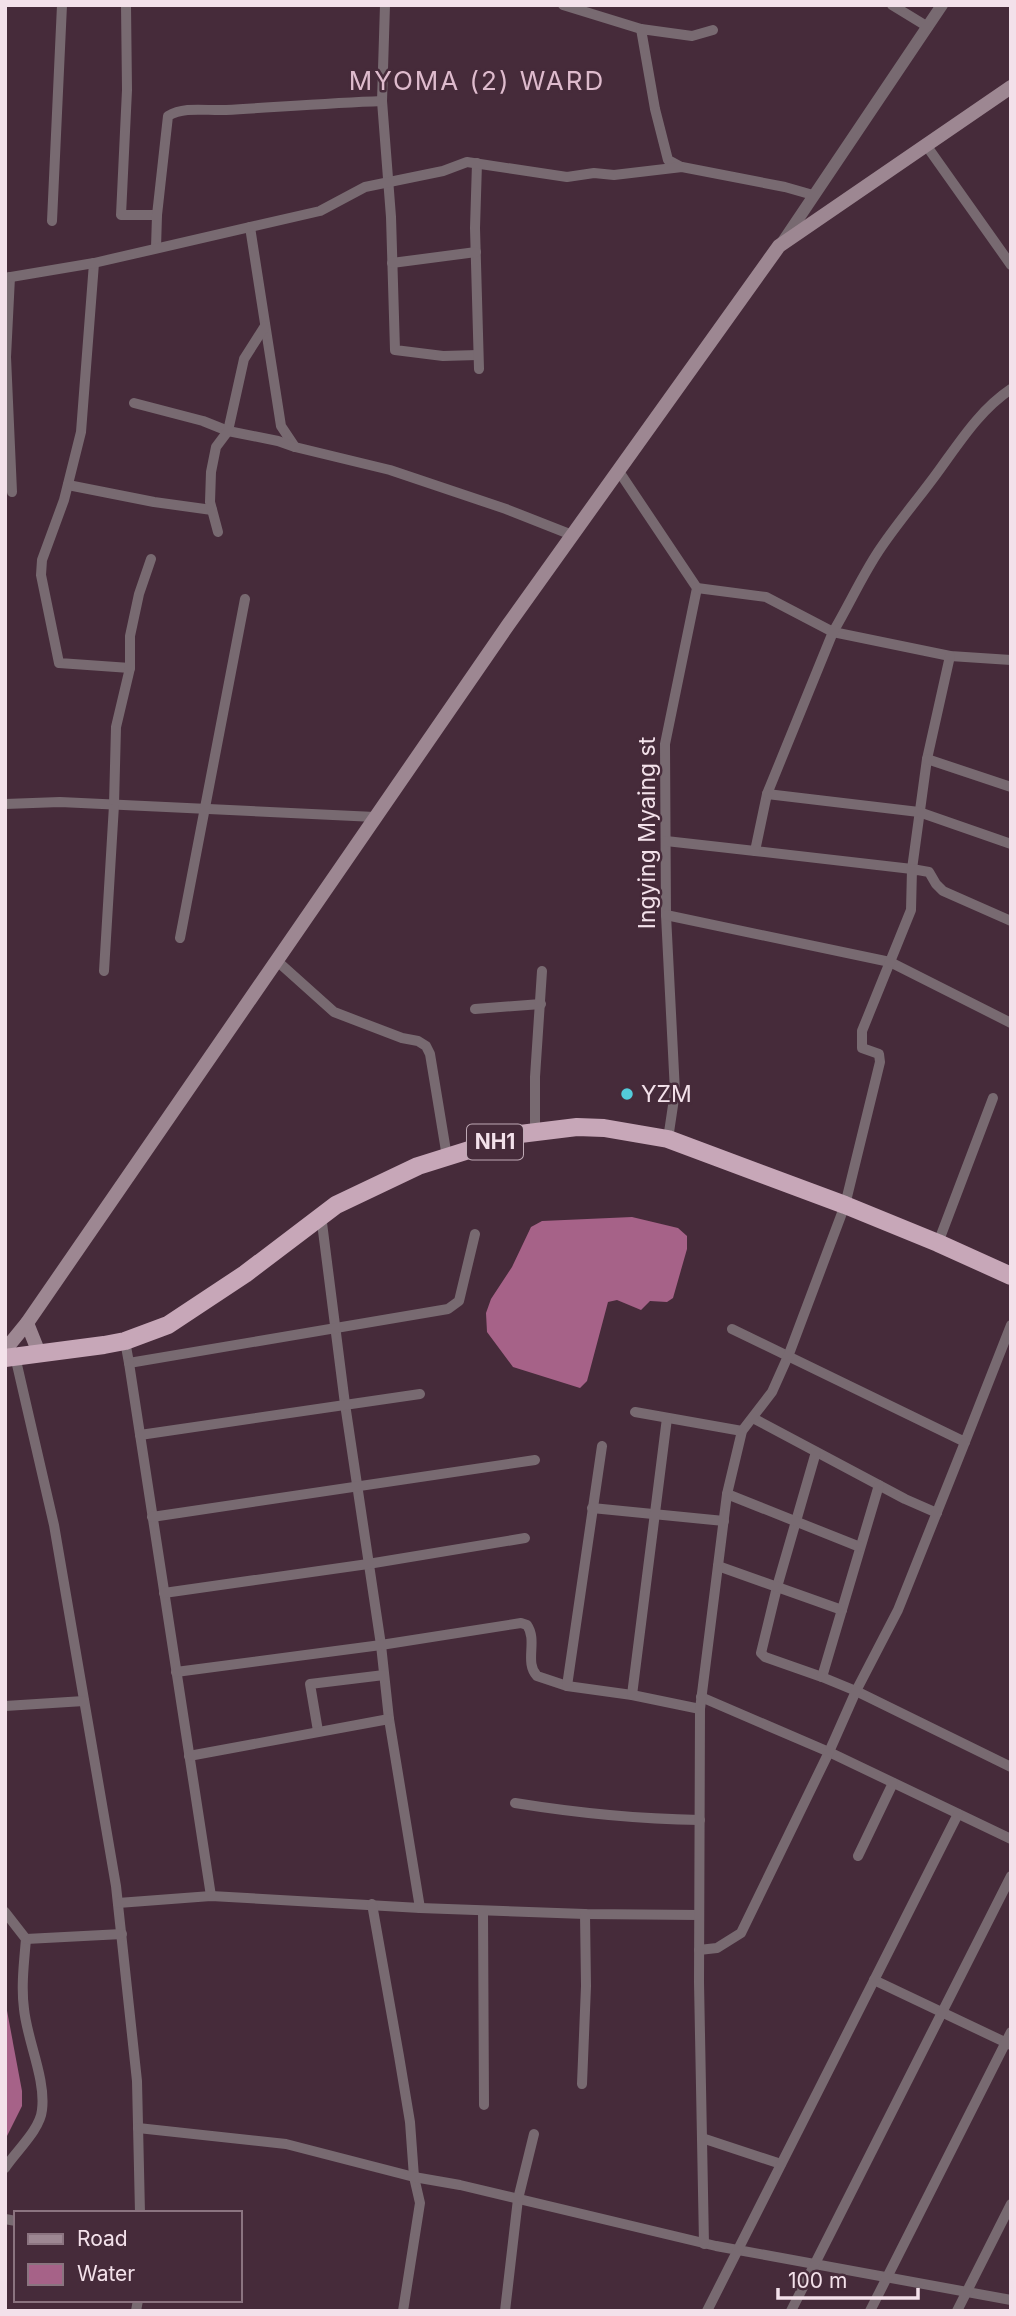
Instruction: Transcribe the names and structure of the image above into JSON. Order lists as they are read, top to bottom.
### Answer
{
  "streets": {
    "highway": ["NH1"],
    "street": ["Ingying Myaing st"]
  },
  "crossings": [
    ["Ingying Myaing st", "NH1"]
  ],
  "districts": ["MYOMA (2) WARD"],
  "places": ["YZM"],
  "legend": ["Road", "Water"],
  "scale_bar": "100 m"
}
